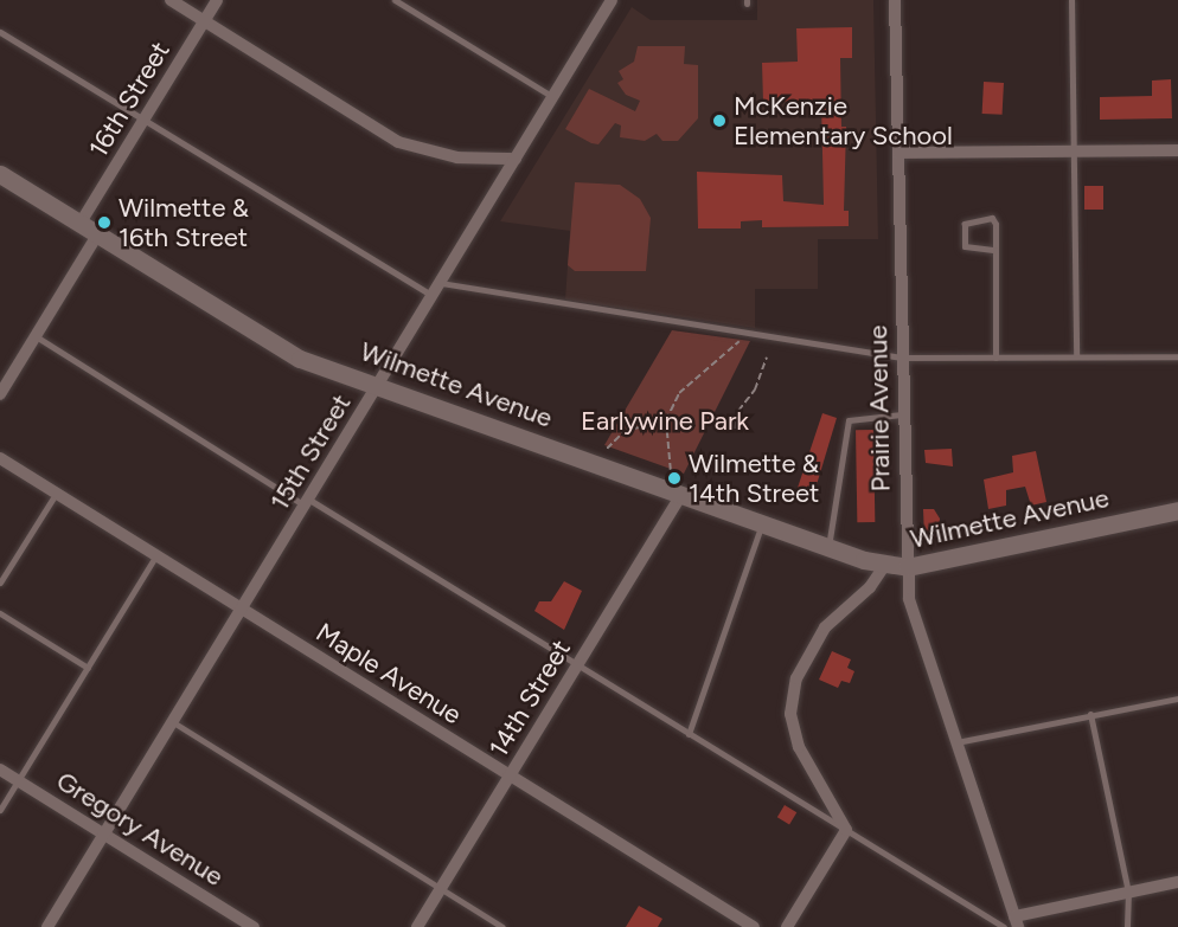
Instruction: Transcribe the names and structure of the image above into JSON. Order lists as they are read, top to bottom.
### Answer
{
  "streets": {
    "street": [
      "16th Street",
      "Wilmette Avenue",
      "Prairie Avenue",
      "15th Street",
      "Maple Avenue",
      "14th Street",
      "Gregory Avenue"
    ]
  },
  "crossings": [
    ["16th Street", "Wilmette Avenue"],
    ["Wilmette Avenue", "Prairie Avenue"],
    ["Wilmette Avenue", "15th Street"],
    ["Wilmette Avenue", "14th Street"],
    ["15th Street", "Maple Avenue"],
    ["15th Street", "Gregory Avenue"],
    ["Maple Avenue", "14th Street"]
  ],
  "parks": ["Earlywine Park"],
  "places": ["McKenzie Elementary School", "Wilmette & 16th Street", "Wilmette & 14th Street"]
}
